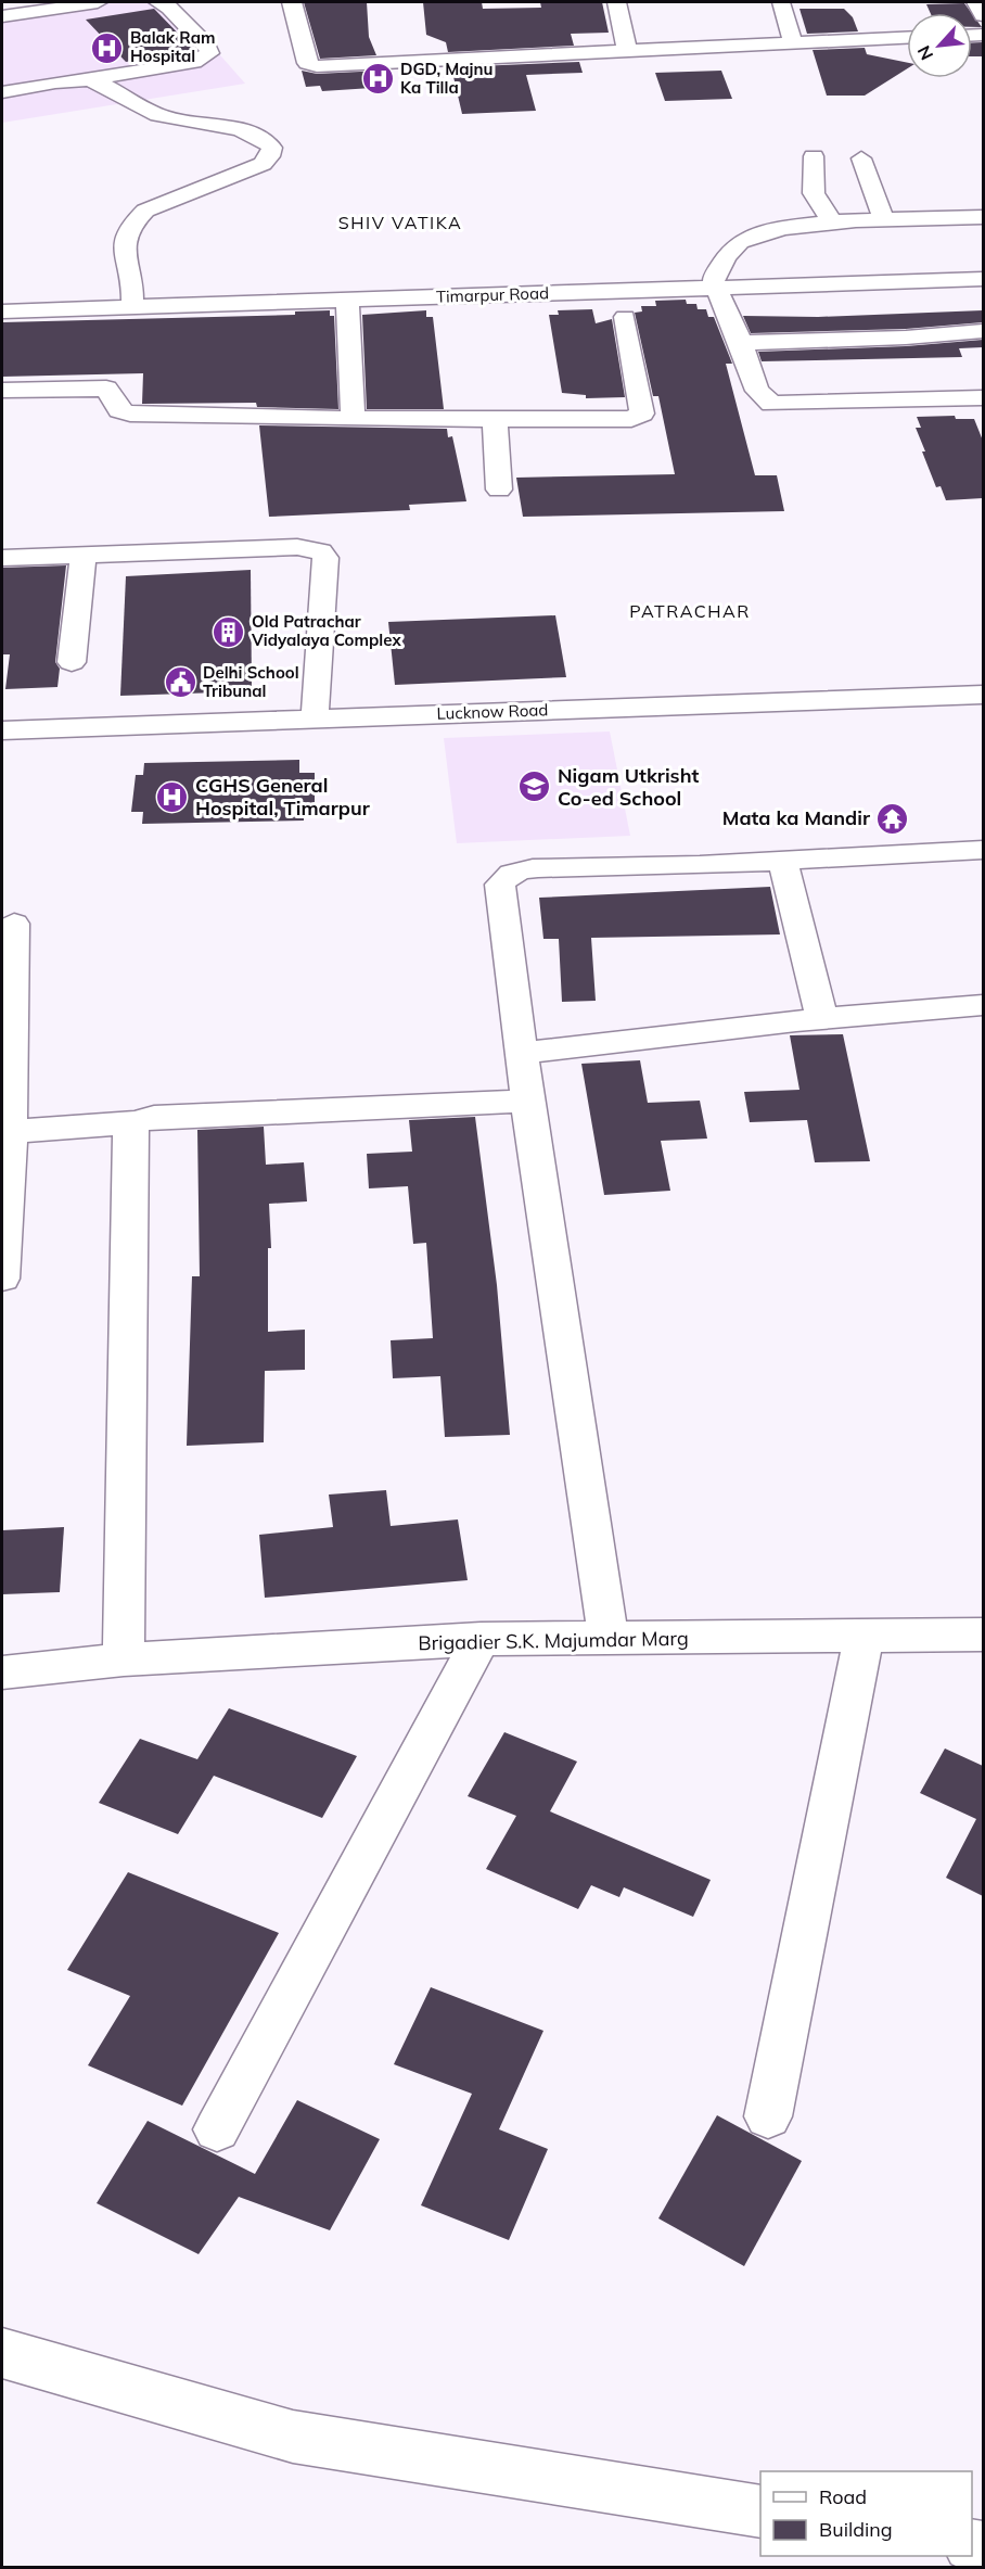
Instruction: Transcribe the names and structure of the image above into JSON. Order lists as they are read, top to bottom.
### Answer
{
  "streets": {
    "street": ["Timarpur Road", "Lucknow Road", "Brigadier S.K. Majumdar Marg"]
  },
  "districts": ["SHIV VATIKA", "PATRACHAR"],
  "places": {
    "hospital": ["Balak Ram Hospital", "DGD, Majnu Ka Tilla", "CGHS General Hospital, Timarpur"],
    "building": ["Old Patrachar Vidyalaya Complex"],
    "public building": ["Delhi School Tribunal"],
    "school or university": ["Nigam Utkrisht Co-ed School"],
    "temple": ["Mata ka Mandir"]
  },
  "legend": ["Road", "Building"],
  "north": "bottom left"
}
